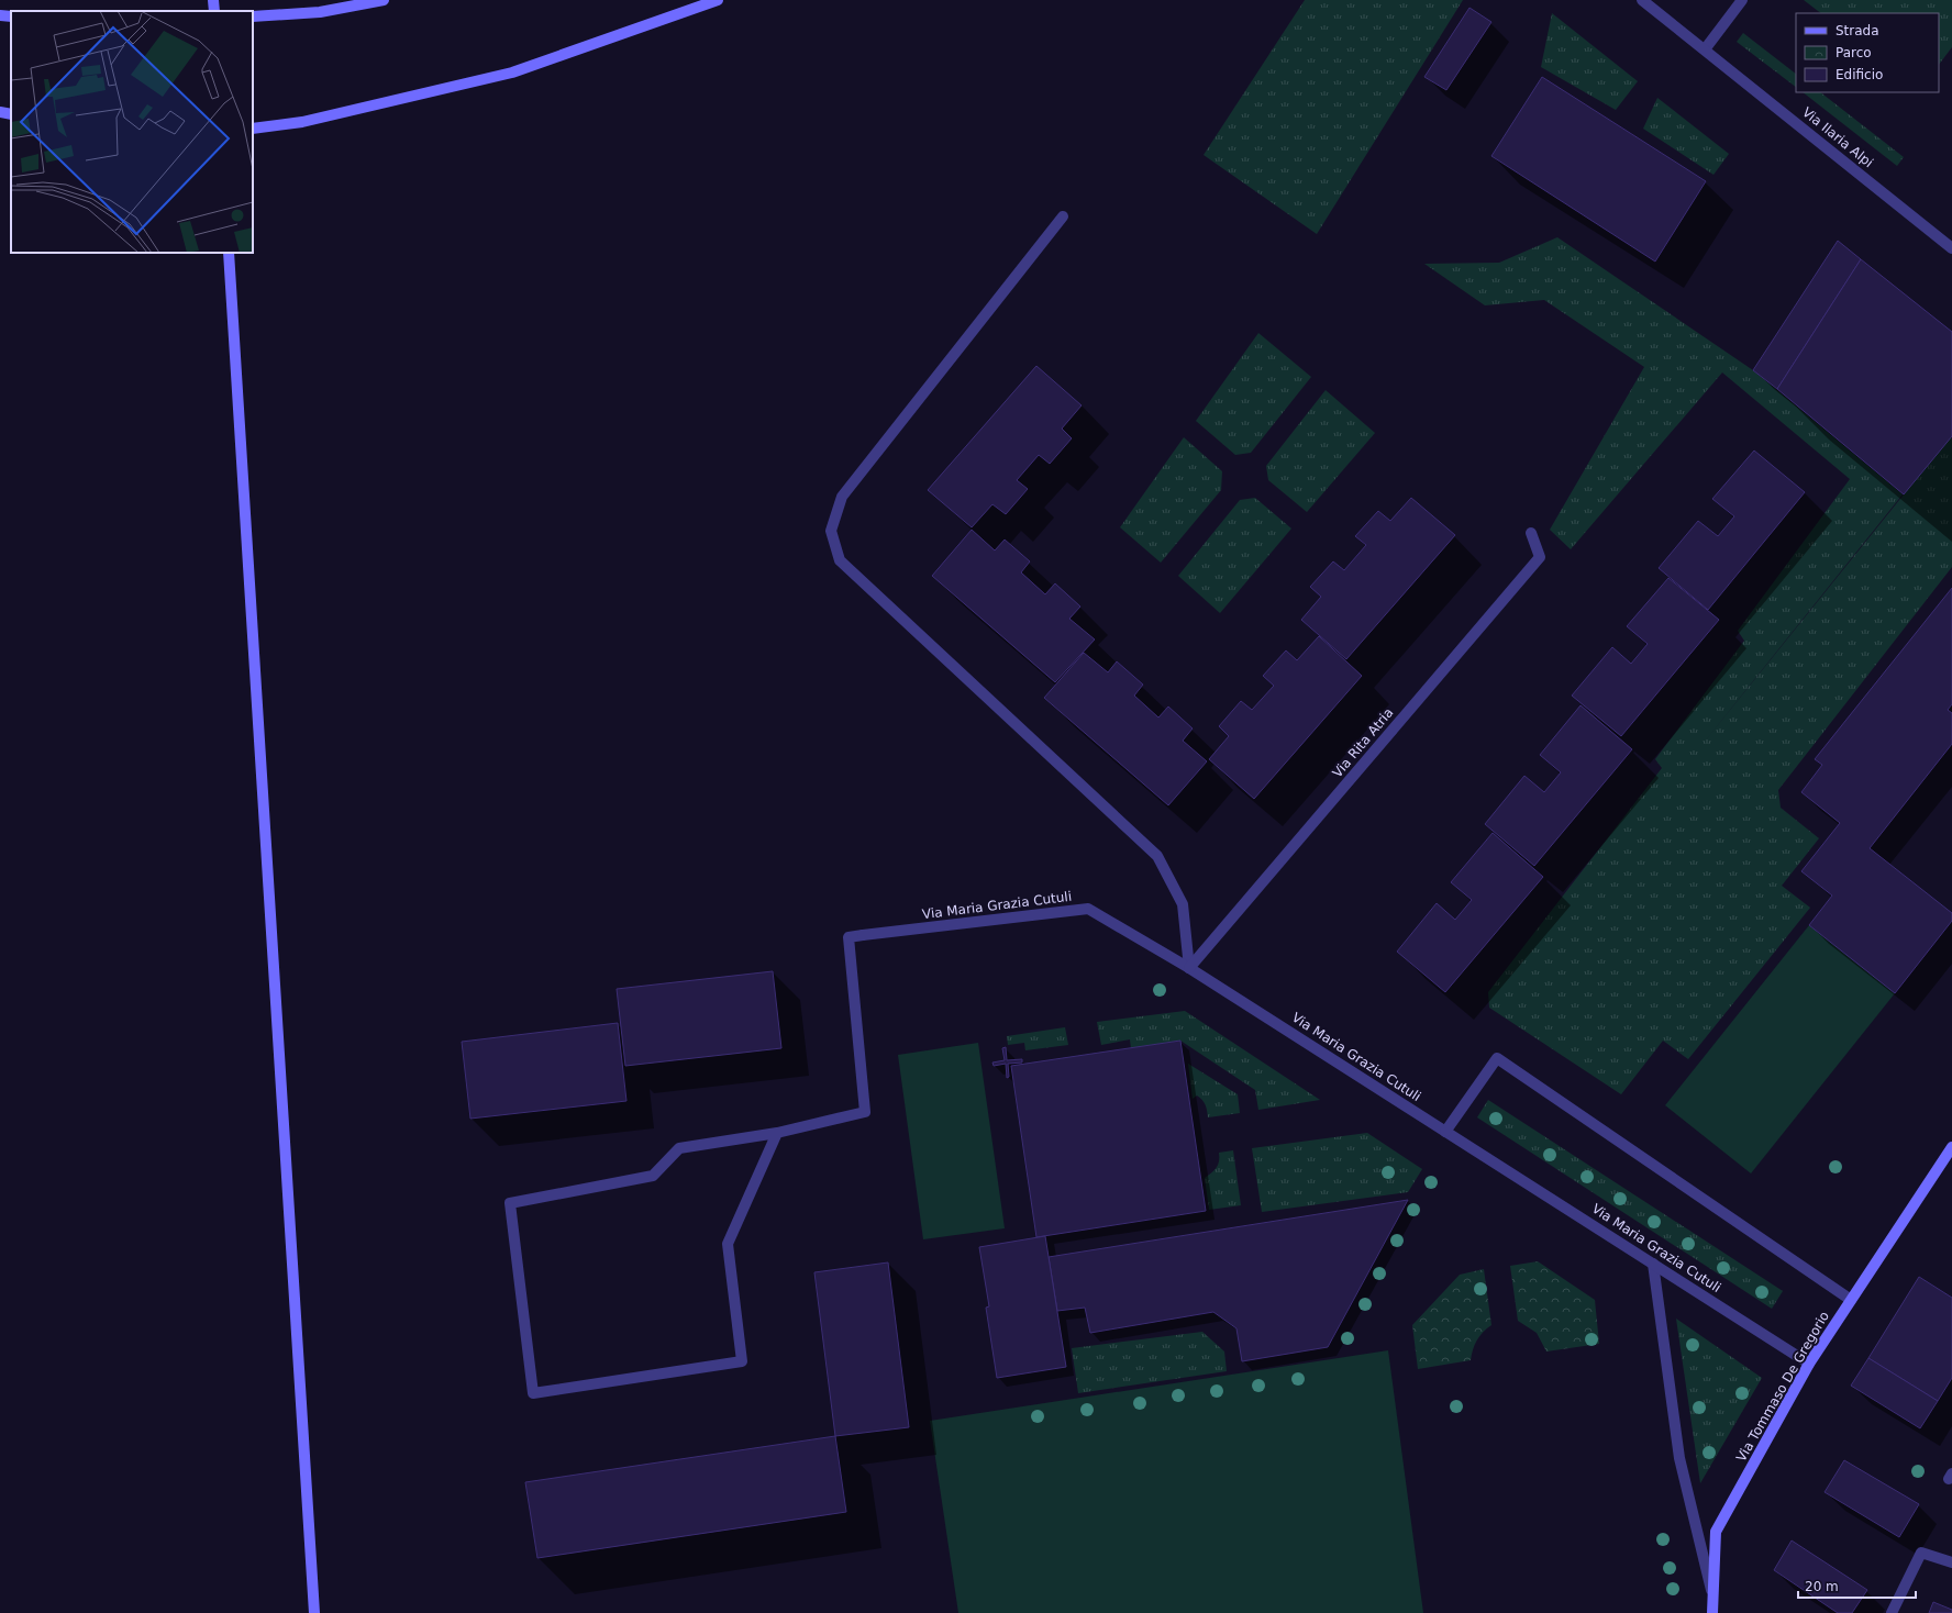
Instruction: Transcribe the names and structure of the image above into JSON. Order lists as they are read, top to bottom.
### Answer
{
  "streets": {
    "street": [
      "Via Ilaria Alpi",
      "Via Rita Atria",
      "Via Maria Grazia Cutuli",
      "Via Tommaso De Gregorio"
    ]
  },
  "crossings": [
    ["Via Rita Atria", "Via Maria Grazia Cutuli"],
    ["Via Maria Grazia Cutuli", "Via Tommaso De Gregorio"]
  ],
  "legend": ["Strada", "Parco", "Edificio"],
  "scale_bar": "20 m"
}
